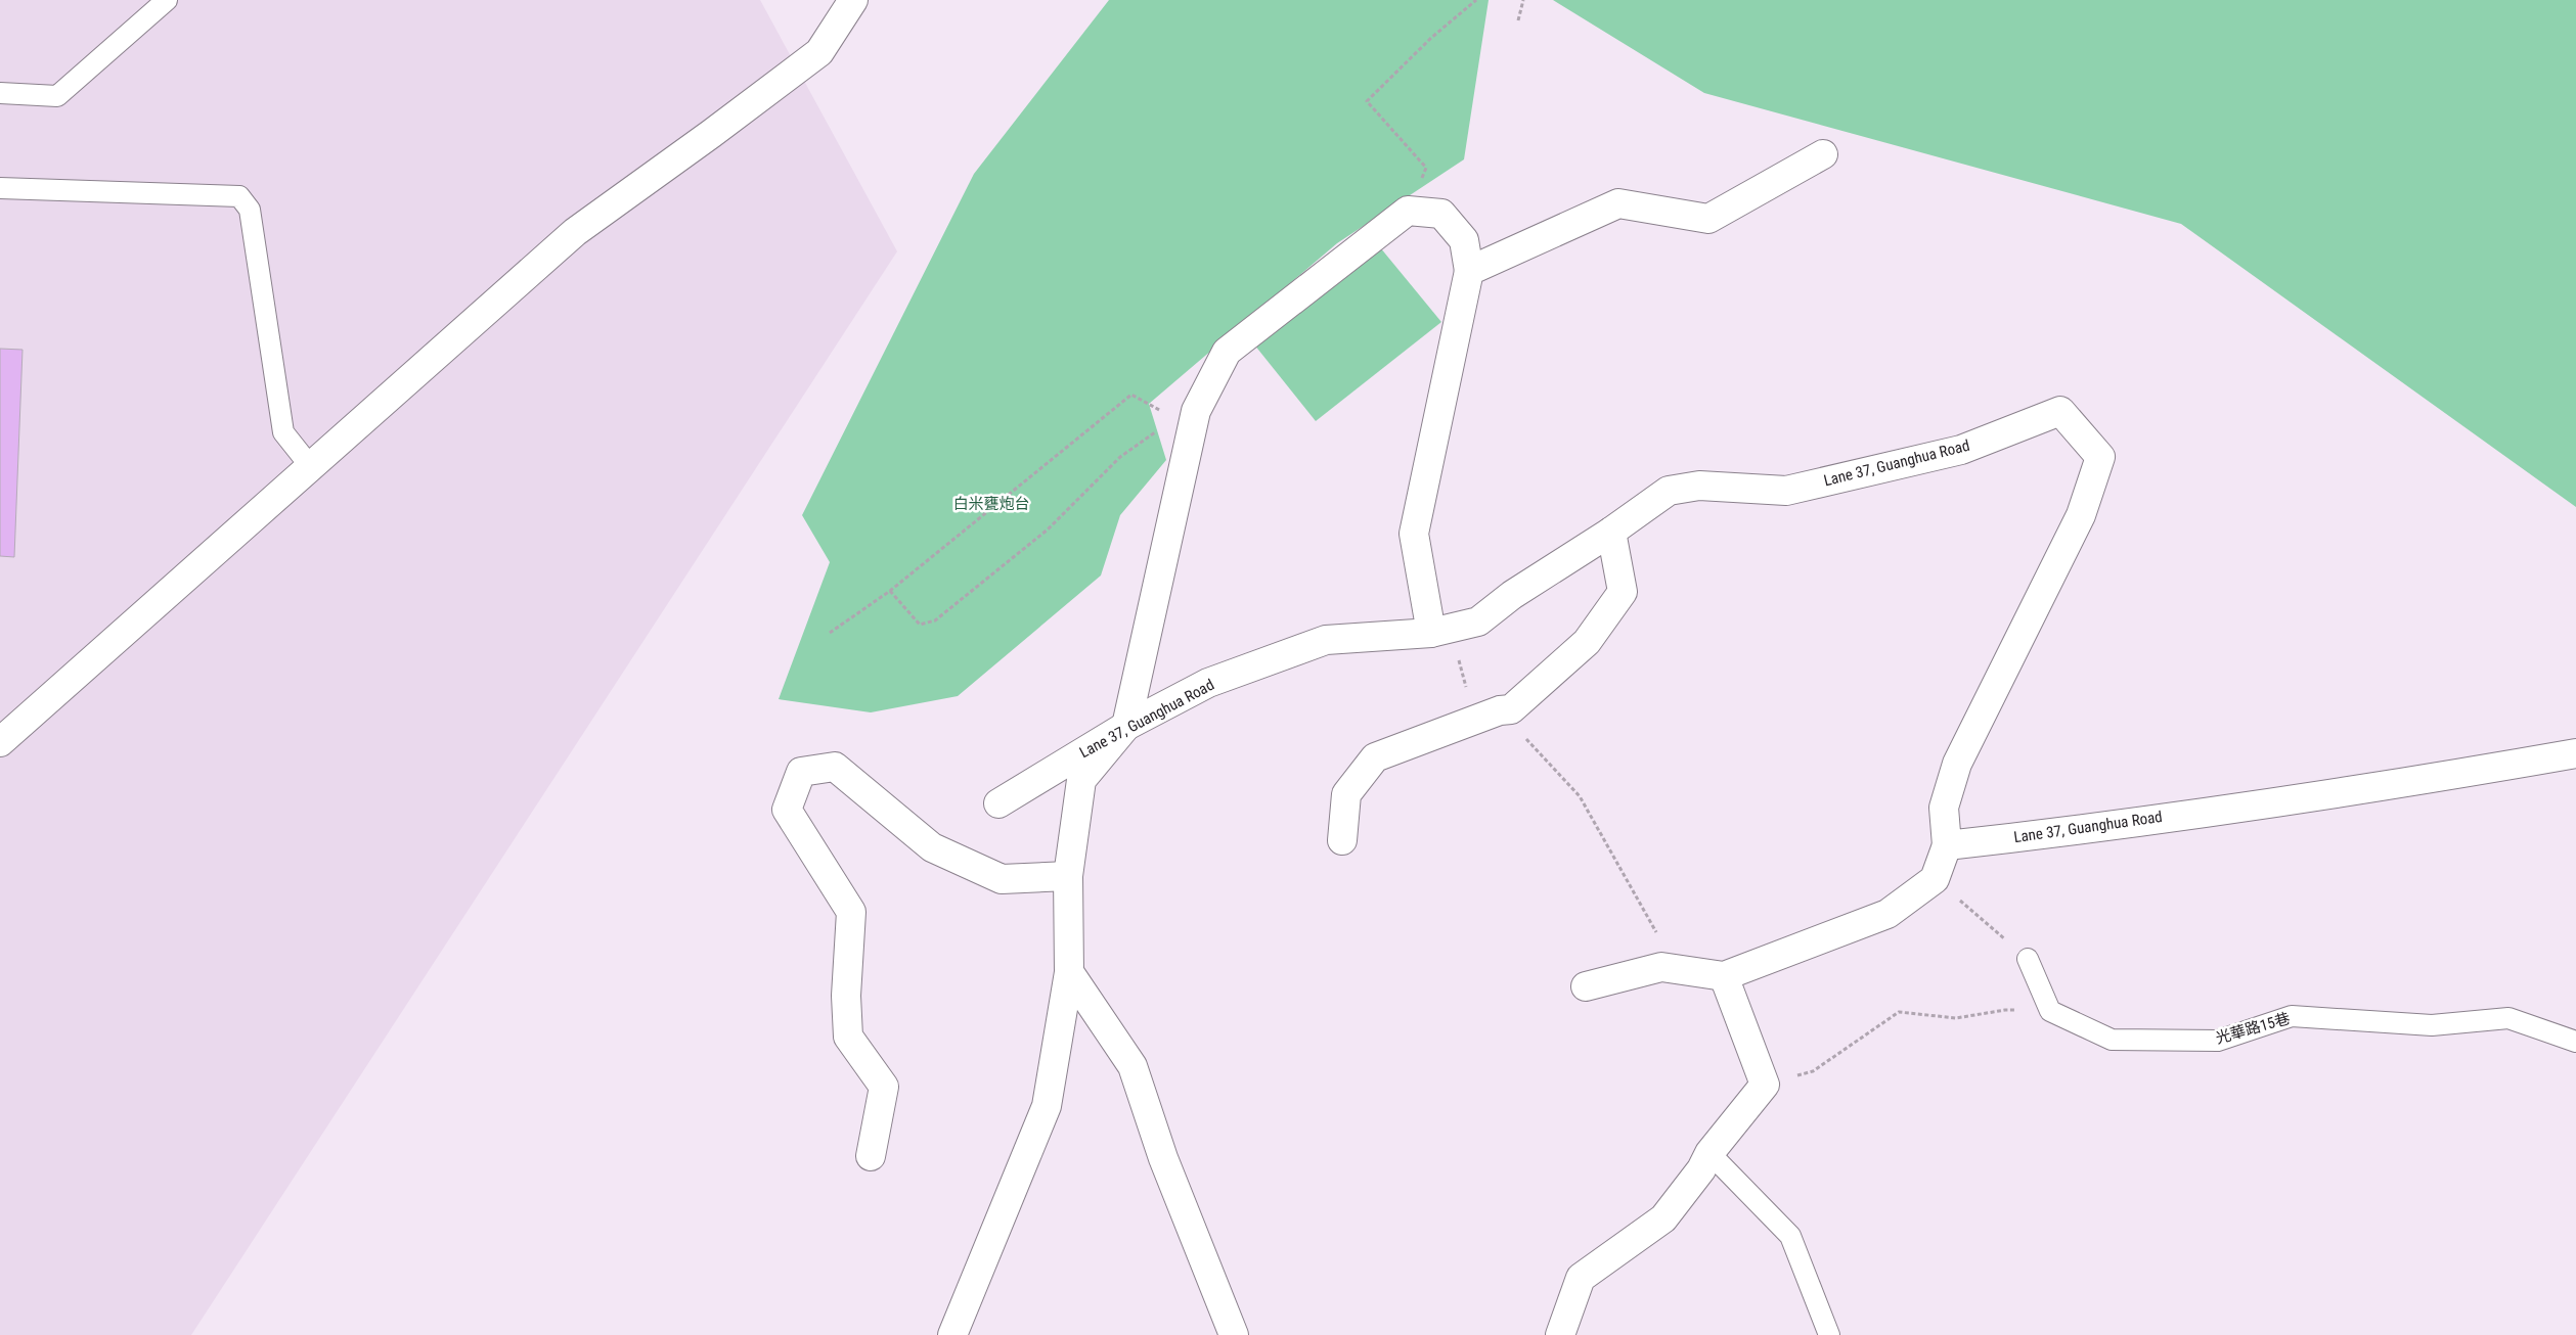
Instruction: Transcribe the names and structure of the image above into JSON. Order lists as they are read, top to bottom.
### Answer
{
  "streets": {
    "street": ["Lane 37, Guanghua Road"],
    "lane": ["光華路15巷"]
  },
  "parks": ["白米甕炮台"]
}
